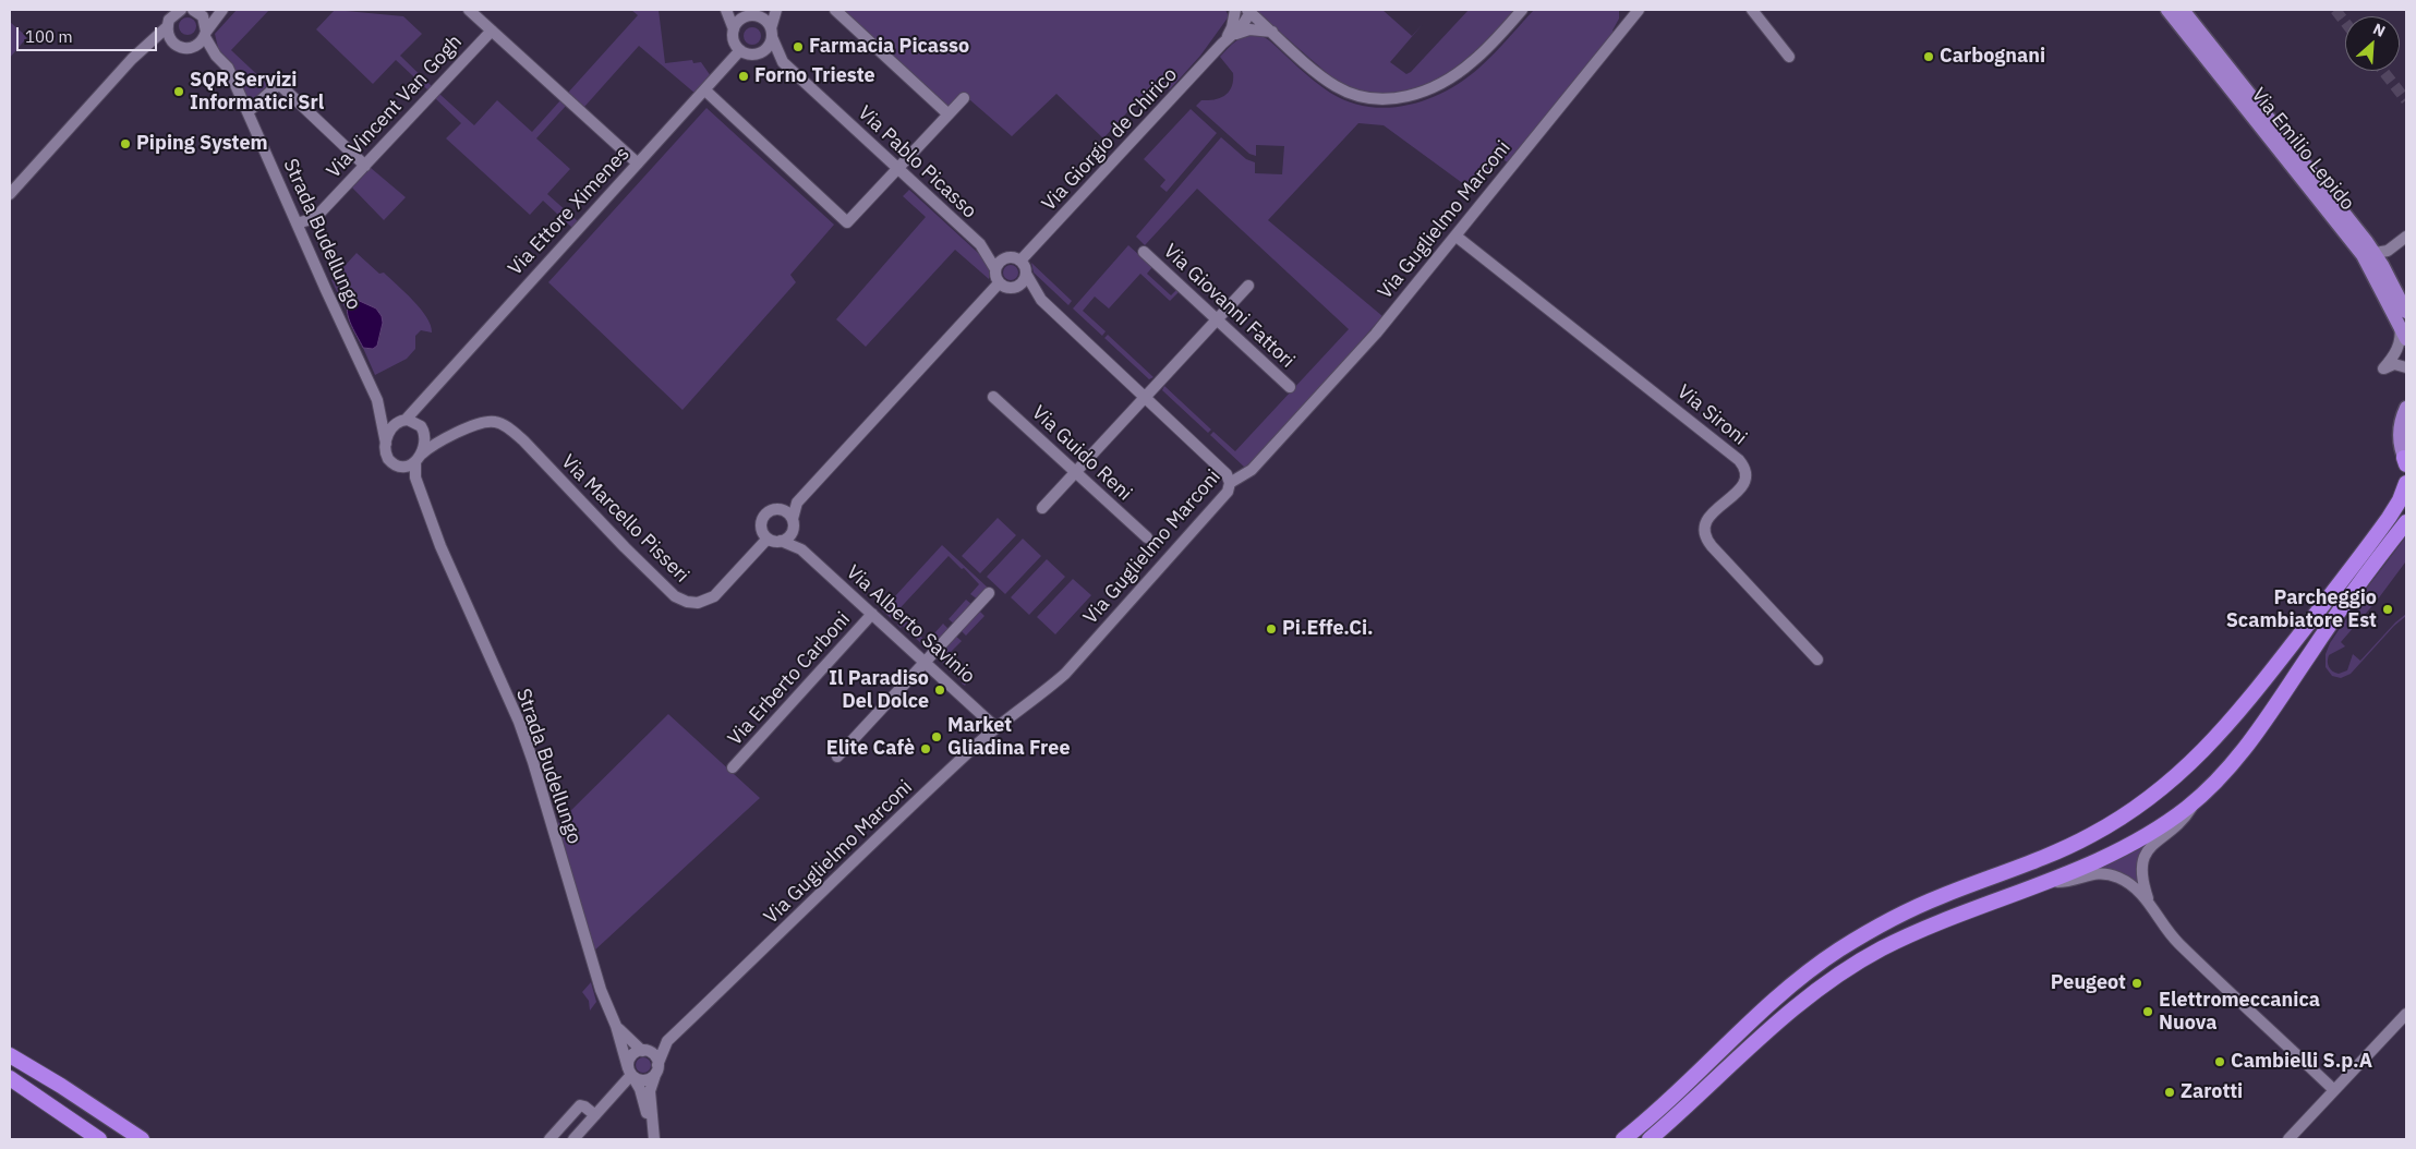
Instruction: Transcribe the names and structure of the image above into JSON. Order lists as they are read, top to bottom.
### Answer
{
  "streets": {
    "main road": ["Via Emilio Lepido"],
    "street": [
      "Via Vincent Van Gogh",
      "Via Giorgio de Chirico",
      "Via Pablo Picasso",
      "Via Ettore Ximenes",
      "Via Guglielmo Marconi",
      "Strada Budellungo",
      "Via Giovanni Fattori",
      "Via Sironi",
      "Via Guido Reni",
      "Via Marcello Pisseri",
      "Via Alberto Savinio",
      "Via Erberto Carboni"
    ]
  },
  "crossings": [
    ["Via Vincent Van Gogh", "Strada Budellungo"],
    ["Via Giorgio de Chirico", "Via Pablo Picasso"],
    ["Via Pablo Picasso", "Via Ettore Ximenes"],
    ["Via Ettore Ximenes", "Strada Budellungo"],
    ["Via Ettore Ximenes", "Via Marcello Pisseri"],
    ["Via Guglielmo Marconi", "Strada Budellungo"],
    ["Via Guglielmo Marconi", "Via Sironi"],
    ["Via Guglielmo Marconi", "Via Alberto Savinio"],
    ["Strada Budellungo", "Via Marcello Pisseri"],
    ["Via Alberto Savinio", "Via Erberto Carboni"]
  ],
  "places": [
    "Farmacia Picasso",
    "Carbognani",
    "Forno Trieste",
    "SQR Servizi Informatici Srl",
    "Piping System",
    "Parcheggio Scambiatore Est",
    "Pi.Effe.Ci.",
    "Il Paradiso Del Dolce",
    "Market Gliadina Free",
    "Elite Cafè",
    "Peugeot",
    "Elettromeccanica Nuova",
    "Cambielli S.p.A",
    "Zarotti"
  ],
  "scale_bar": "100 m",
  "north": "top right"
}
